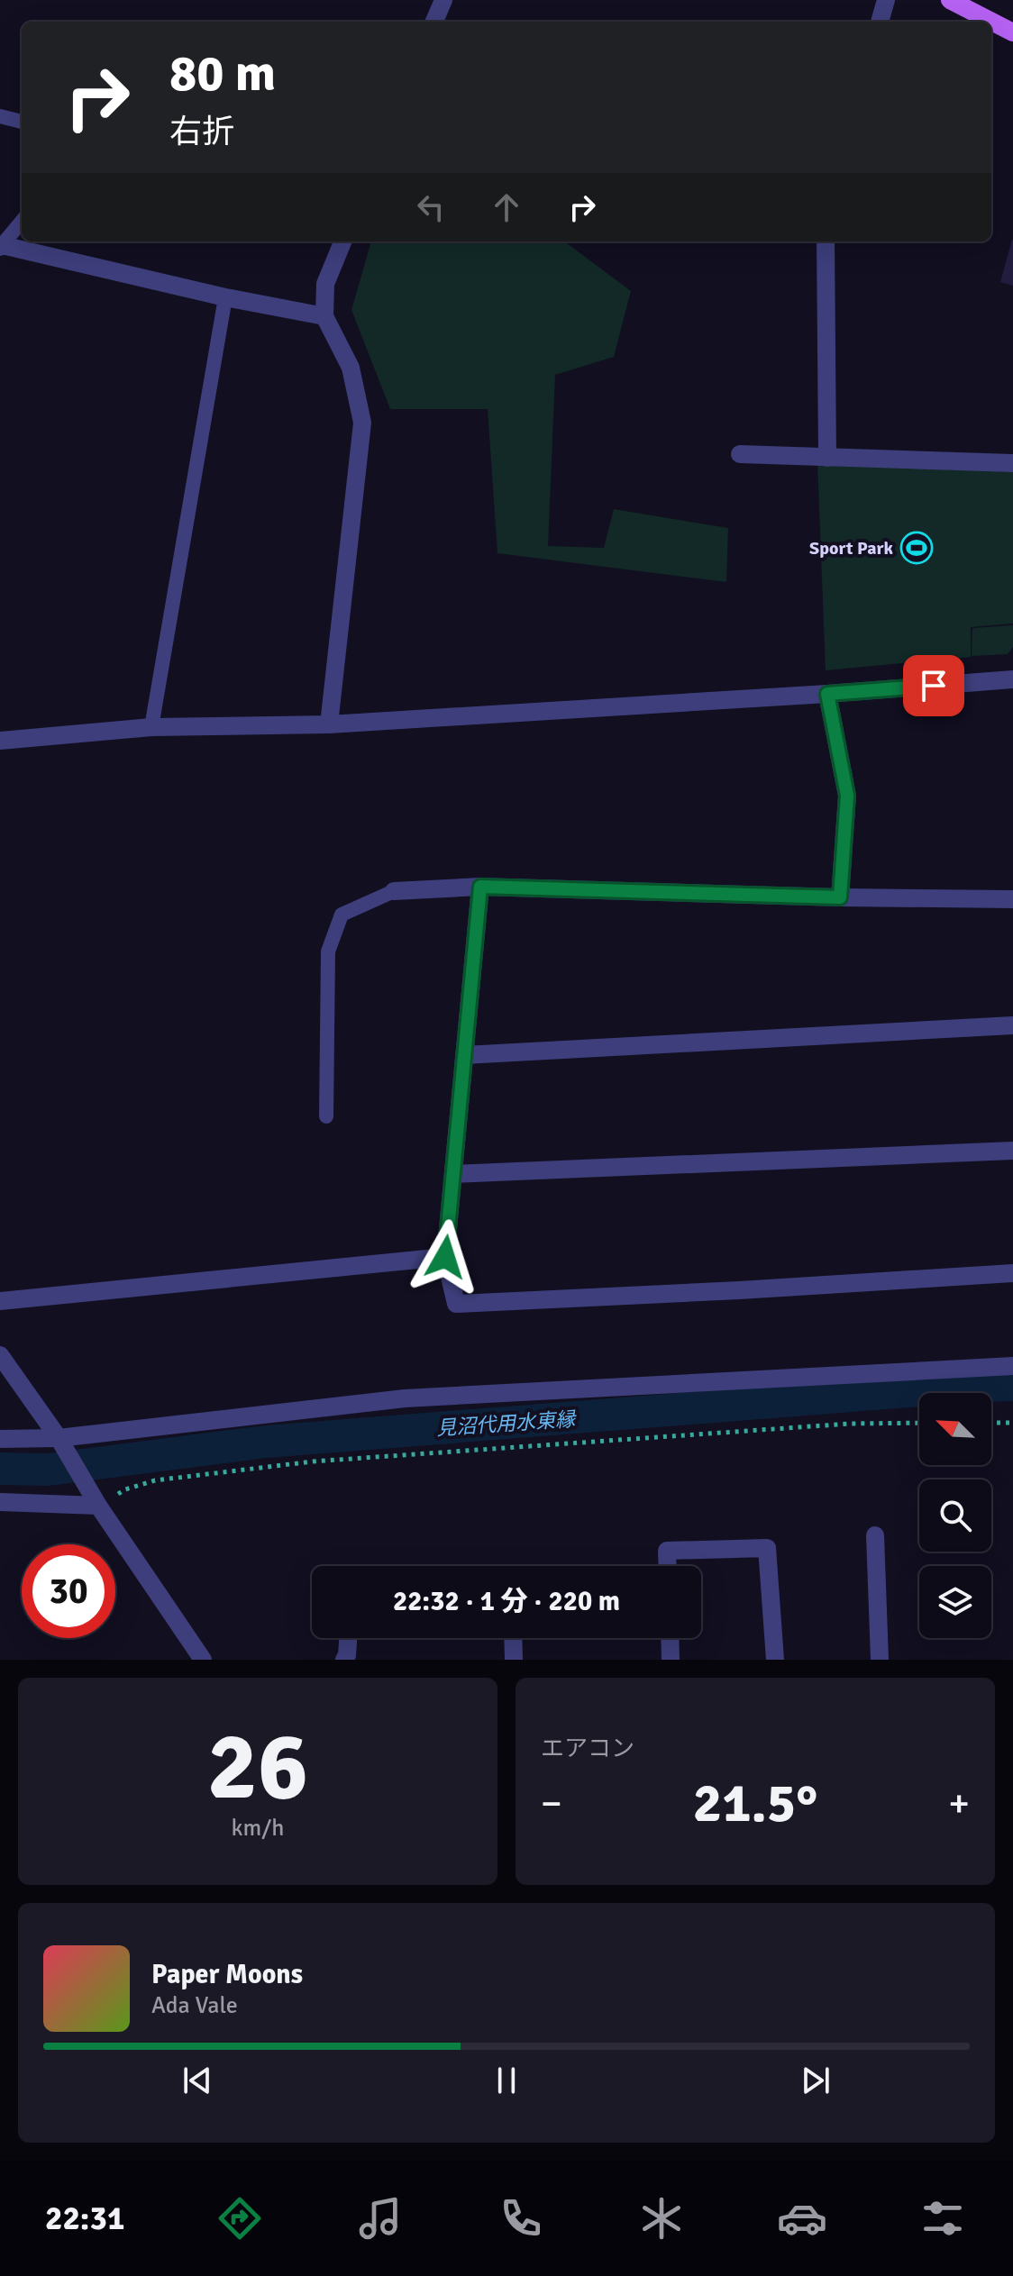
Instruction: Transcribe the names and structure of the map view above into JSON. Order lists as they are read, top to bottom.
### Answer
{
  "water": ["見沼代用水東縁"],
  "places": {
    "sports": ["Sport Park"]
  },
  "north": "top left",
  "page": {
    "turn": ["80 m", "右折"],
    "limit": "30",
    "trip": "22:32 · 1 分 · 220 m",
    "tile": [
      ["26", "km/h"],
      "エアコン"
    ],
    "heat": ["−", "21.5°", "+"],
    "song": ["Paper Moons", "Ada Vale"],
    "tabs": "22:31"
  }
}
